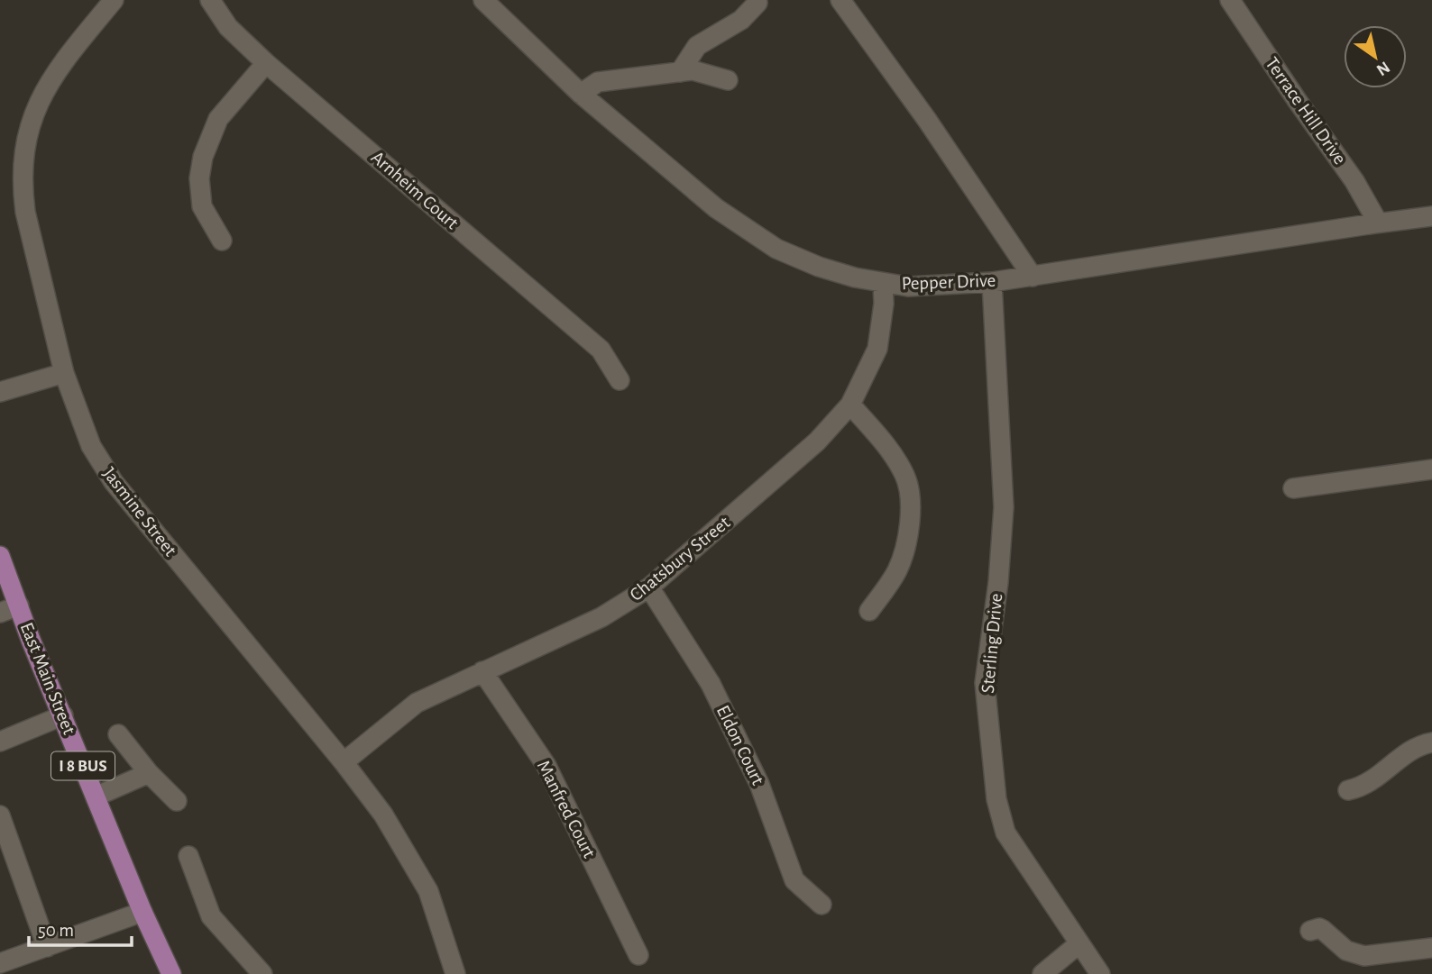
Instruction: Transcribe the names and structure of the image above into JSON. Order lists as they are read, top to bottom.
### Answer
{
  "streets": {
    "main road": ["East Main Street", "I 8 BUS"],
    "street": [
      "Terrace Hill Drive",
      "Arnheim Court",
      "Pepper Drive",
      "Jasmine Street",
      "Chatsbury Street",
      "Sterling Drive",
      "Eldon Court",
      "Manfred Court"
    ]
  },
  "crossings": [
    ["Terrace Hill Drive", "Pepper Drive"],
    ["Pepper Drive", "Chatsbury Street"],
    ["Pepper Drive", "Sterling Drive"],
    ["Jasmine Street", "Chatsbury Street"],
    ["Chatsbury Street", "Eldon Court"],
    ["Chatsbury Street", "Manfred Court"]
  ],
  "scale_bar": "50 m",
  "north": "bottom right"
}
